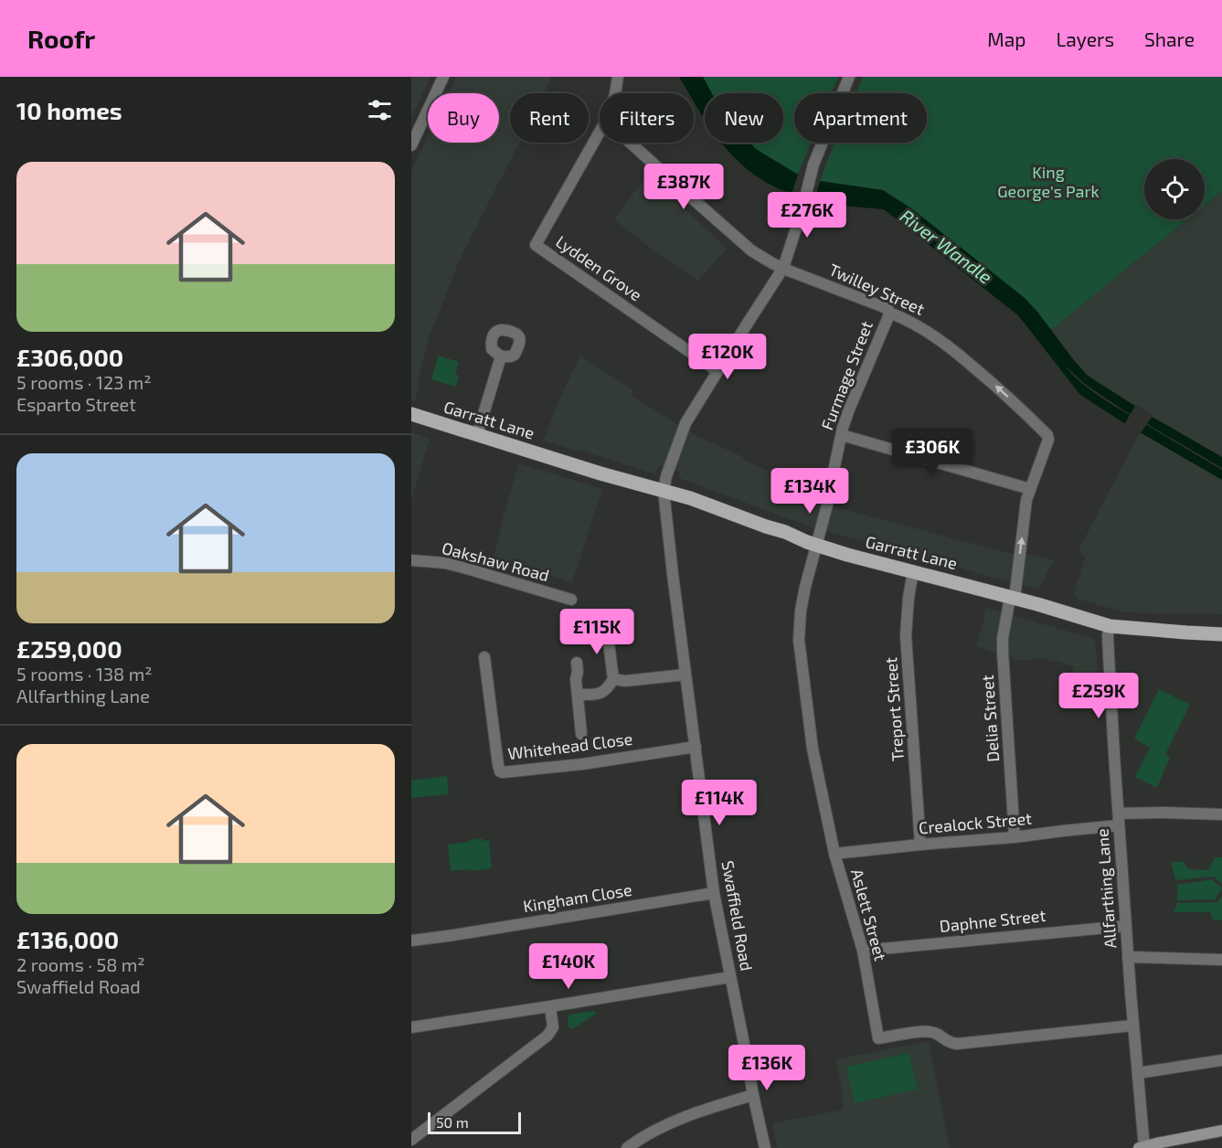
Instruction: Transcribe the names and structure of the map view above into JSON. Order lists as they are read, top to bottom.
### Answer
{
  "streets": {
    "main road": ["Garratt Lane"],
    "street": [
      "Lydden Grove",
      "Twilley Street",
      "Furmage Street",
      "Oakshaw Road",
      "Treport Street",
      "Delia Street",
      "Whitehead Close",
      "Crealock Street",
      "Allfarthing Lane",
      "Kingham Close",
      "Aslett Street",
      "Swaffield Road",
      "Daphne Street"
    ]
  },
  "crossings": [
    ["Twilley Street", "Furmage Street"],
    ["Twilley Street", "Garratt Lane"],
    ["Twilley Street", "Delia Street"],
    ["Furmage Street", "Garratt Lane"],
    ["Furmage Street", "Aslett Street"],
    ["Garratt Lane", "Treport Street"],
    ["Garratt Lane", "Delia Street"],
    ["Garratt Lane", "Allfarthing Lane"],
    ["Garratt Lane", "Aslett Street"],
    ["Garratt Lane", "Swaffield Road"],
    ["Treport Street", "Crealock Street"],
    ["Delia Street", "Crealock Street"],
    ["Whitehead Close", "Swaffield Road"],
    ["Crealock Street", "Allfarthing Lane"],
    ["Crealock Street", "Aslett Street"],
    ["Allfarthing Lane", "Aslett Street"],
    ["Allfarthing Lane", "Daphne Street"],
    ["Kingham Close", "Swaffield Road"],
    ["Aslett Street", "Daphne Street"]
  ],
  "one_way": ["Twilley Street"],
  "water": ["River Wandle"],
  "parks": ["King George's Park"],
  "scale_bar": "50 m",
  "page": {
    "header": "Roofr",
    "nav": ["Map", "Layers", "Share"],
    "heading": "10 homes",
    "chip": [
      "Buy",
      "Rent",
      "Filters",
      "New",
      "Apartment"
    ],
    "list": [
      {
        "name": "£306,000",
        "note": "5 rooms · 123 m² · Esparto Street"
      },
      {
        "name": "£259,000",
        "note": "5 rooms · 138 m² · Allfarthing Lane"
      },
      {
        "name": "£136,000",
        "note": "2 rooms · 58 m² · Swaffield Road"
      }
    ],
    "price": [
      "£387K",
      "£276K",
      "£120K",
      "£306K",
      "£134K",
      "£115K",
      "£259K",
      "£114K",
      "£140K",
      "£136K"
    ],
    "scale": "50 m"
  }
}
